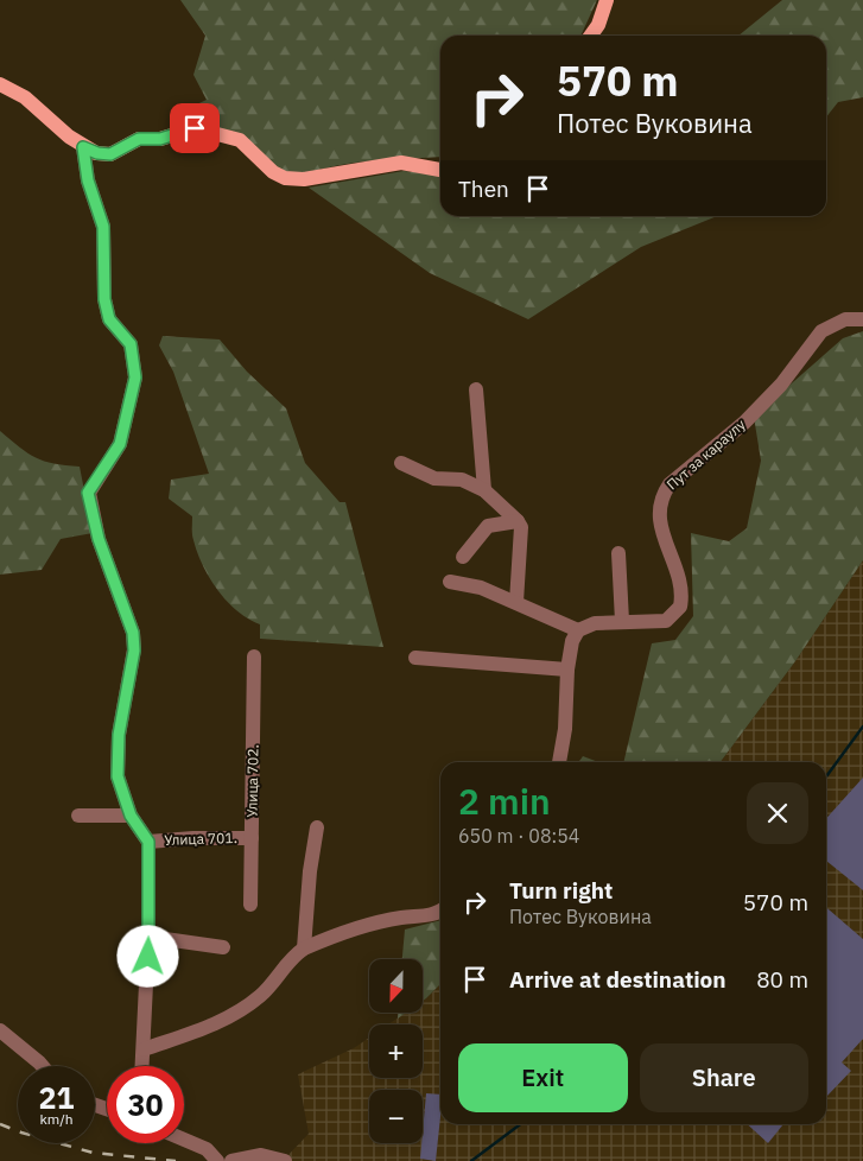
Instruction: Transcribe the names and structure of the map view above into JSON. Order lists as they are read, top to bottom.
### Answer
{
  "streets": {
    "street": ["Пут за караулу", "Улица 702.", "Улица 701."]
  },
  "crossings": [
    ["Улица 702.", "Улица 701."]
  ],
  "north": "bottom",
  "page": {
    "turn": ["570 m", "Потес Вуковина"],
    "then": "Then",
    "heading": ["2 min", "650 m · 08:54"],
    "list": [
      {
        "name": "Turn right",
        "note": "Потес Вуковина",
        "value": "570 m"
      },
      {
        "name": "Arrive at destination",
        "value": "80 m"
      }
    ],
    "map_buttons": ["+", "−"],
    "buttons": ["Exit", "Share"],
    "speed": "21 km/h",
    "limit": "30"
  }
}
